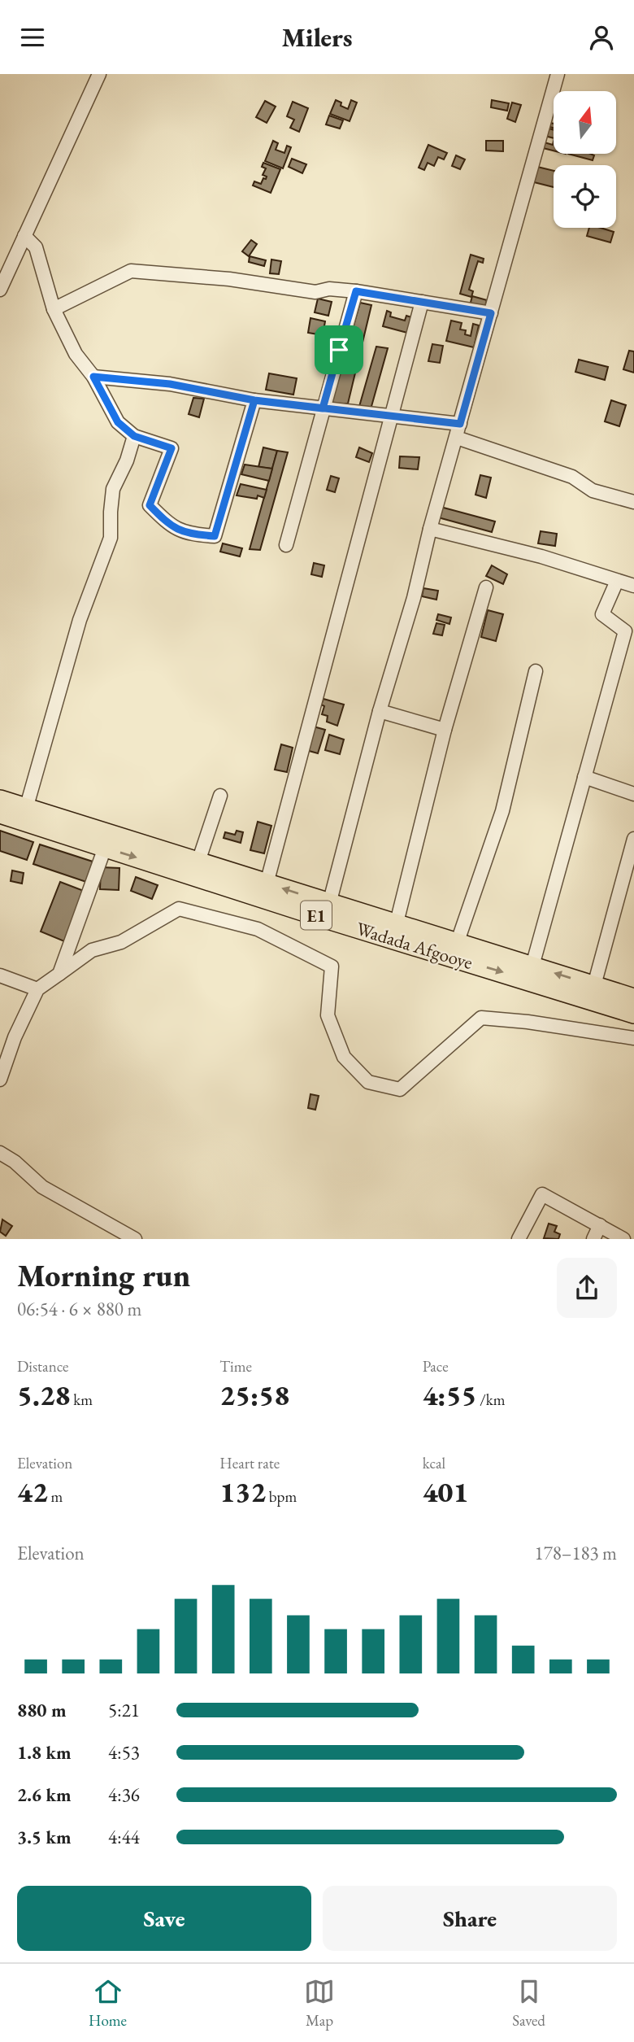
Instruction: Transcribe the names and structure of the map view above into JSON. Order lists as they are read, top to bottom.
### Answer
{
  "streets": {
    "highway": ["E1", "Wadada Afgooye"]
  },
  "north": "top",
  "page": {
    "header": "Milers",
    "heading": ["Morning run", "06:54 · 6 × 880 m"],
    "stats": [
      ["Distance", "5.28 km"],
      ["Time", "25:58"],
      ["Pace", "4:55 /km"],
      ["Elevation", "42 m"],
      ["Heart rate", "132 bpm"],
      ["kcal", "401"]
    ],
    "chart": ["Elevation", "178–183 m"],
    "list": [
      {
        "name": "880 m",
        "note": "5:21"
      },
      {
        "name": "1.8 km",
        "note": "4:53"
      },
      {
        "name": "2.6 km",
        "note": "4:36"
      },
      {
        "name": "3.5 km",
        "note": "4:44"
      }
    ],
    "buttons": ["Save", "Share"],
    "tabs": ["Home", "Map", "Saved"]
  }
}
